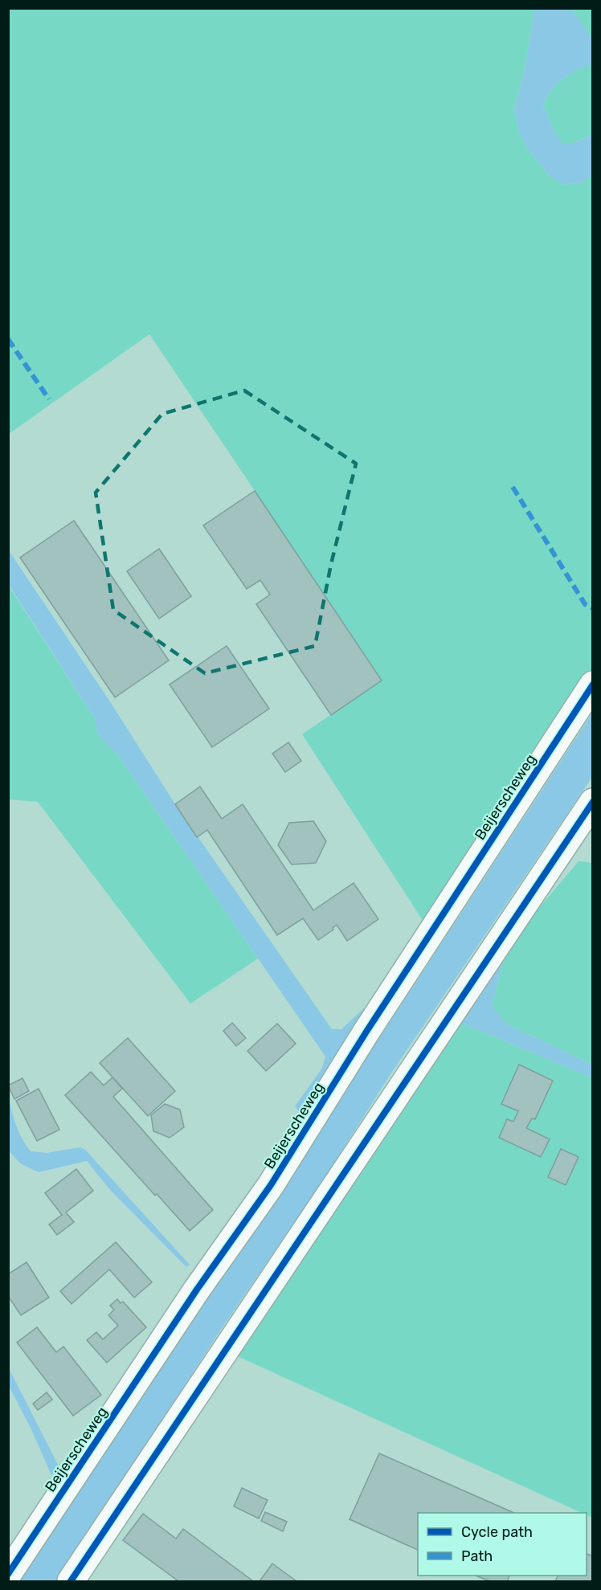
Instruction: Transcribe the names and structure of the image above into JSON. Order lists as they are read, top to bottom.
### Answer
{
  "streets": {
    "street": ["Beijerscheweg"]
  },
  "legend": ["Cycle path", "Path"]
}
